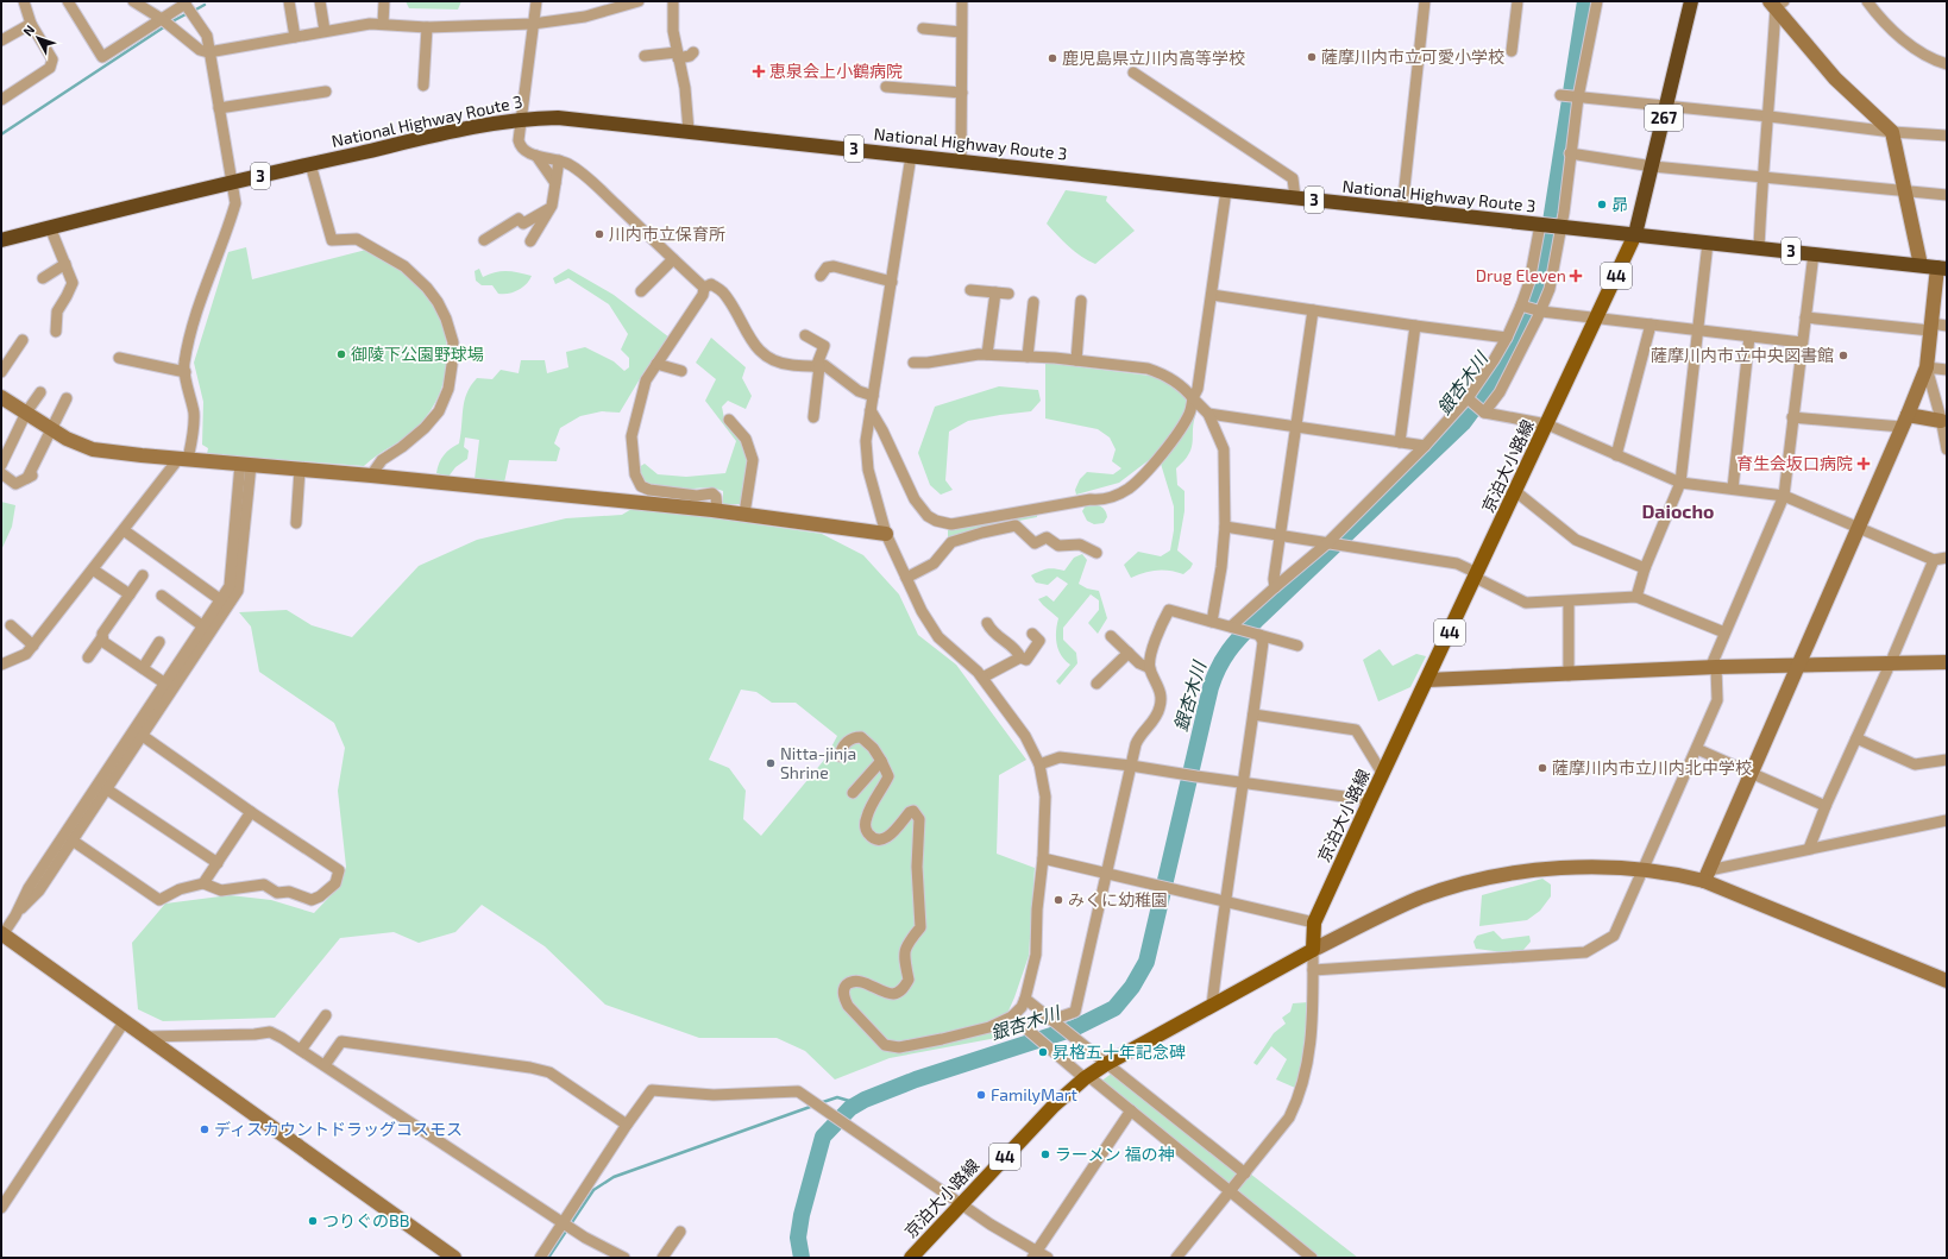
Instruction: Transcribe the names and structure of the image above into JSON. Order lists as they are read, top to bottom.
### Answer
{
  "streets": {
    "highway": ["267", "National Highway Route 3", "3"],
    "main road": ["44", "京泊大小路線"]
  },
  "crossings": [
    ["267", "National Highway Route 3"],
    ["267", "京泊大小路線"],
    ["National Highway Route 3", "京泊大小路線"]
  ],
  "districts": ["Daiocho"],
  "water": ["銀杏木川"],
  "places": {
    "other": [
      "薩摩川内市立可愛小学校",
      "鹿児島県立川内高等学校",
      "昴",
      "川内市立保育所",
      "御陵下公園野球場",
      "薩摩川内市立中央図書館",
      "Nitta-jinja Shrine",
      "薩摩川内市立川内北中学校",
      "みくに幼稚園",
      "昇格五十年記念碑",
      "FamilyMart",
      "ディスカウントドラッグコスモス",
      "ラーメン 福の神",
      "つりぐのBB"
    ],
    "health": ["恵泉会上小鶴病院", "Drug Eleven", "育生会坂口病院"]
  },
  "north": "top left"
}
